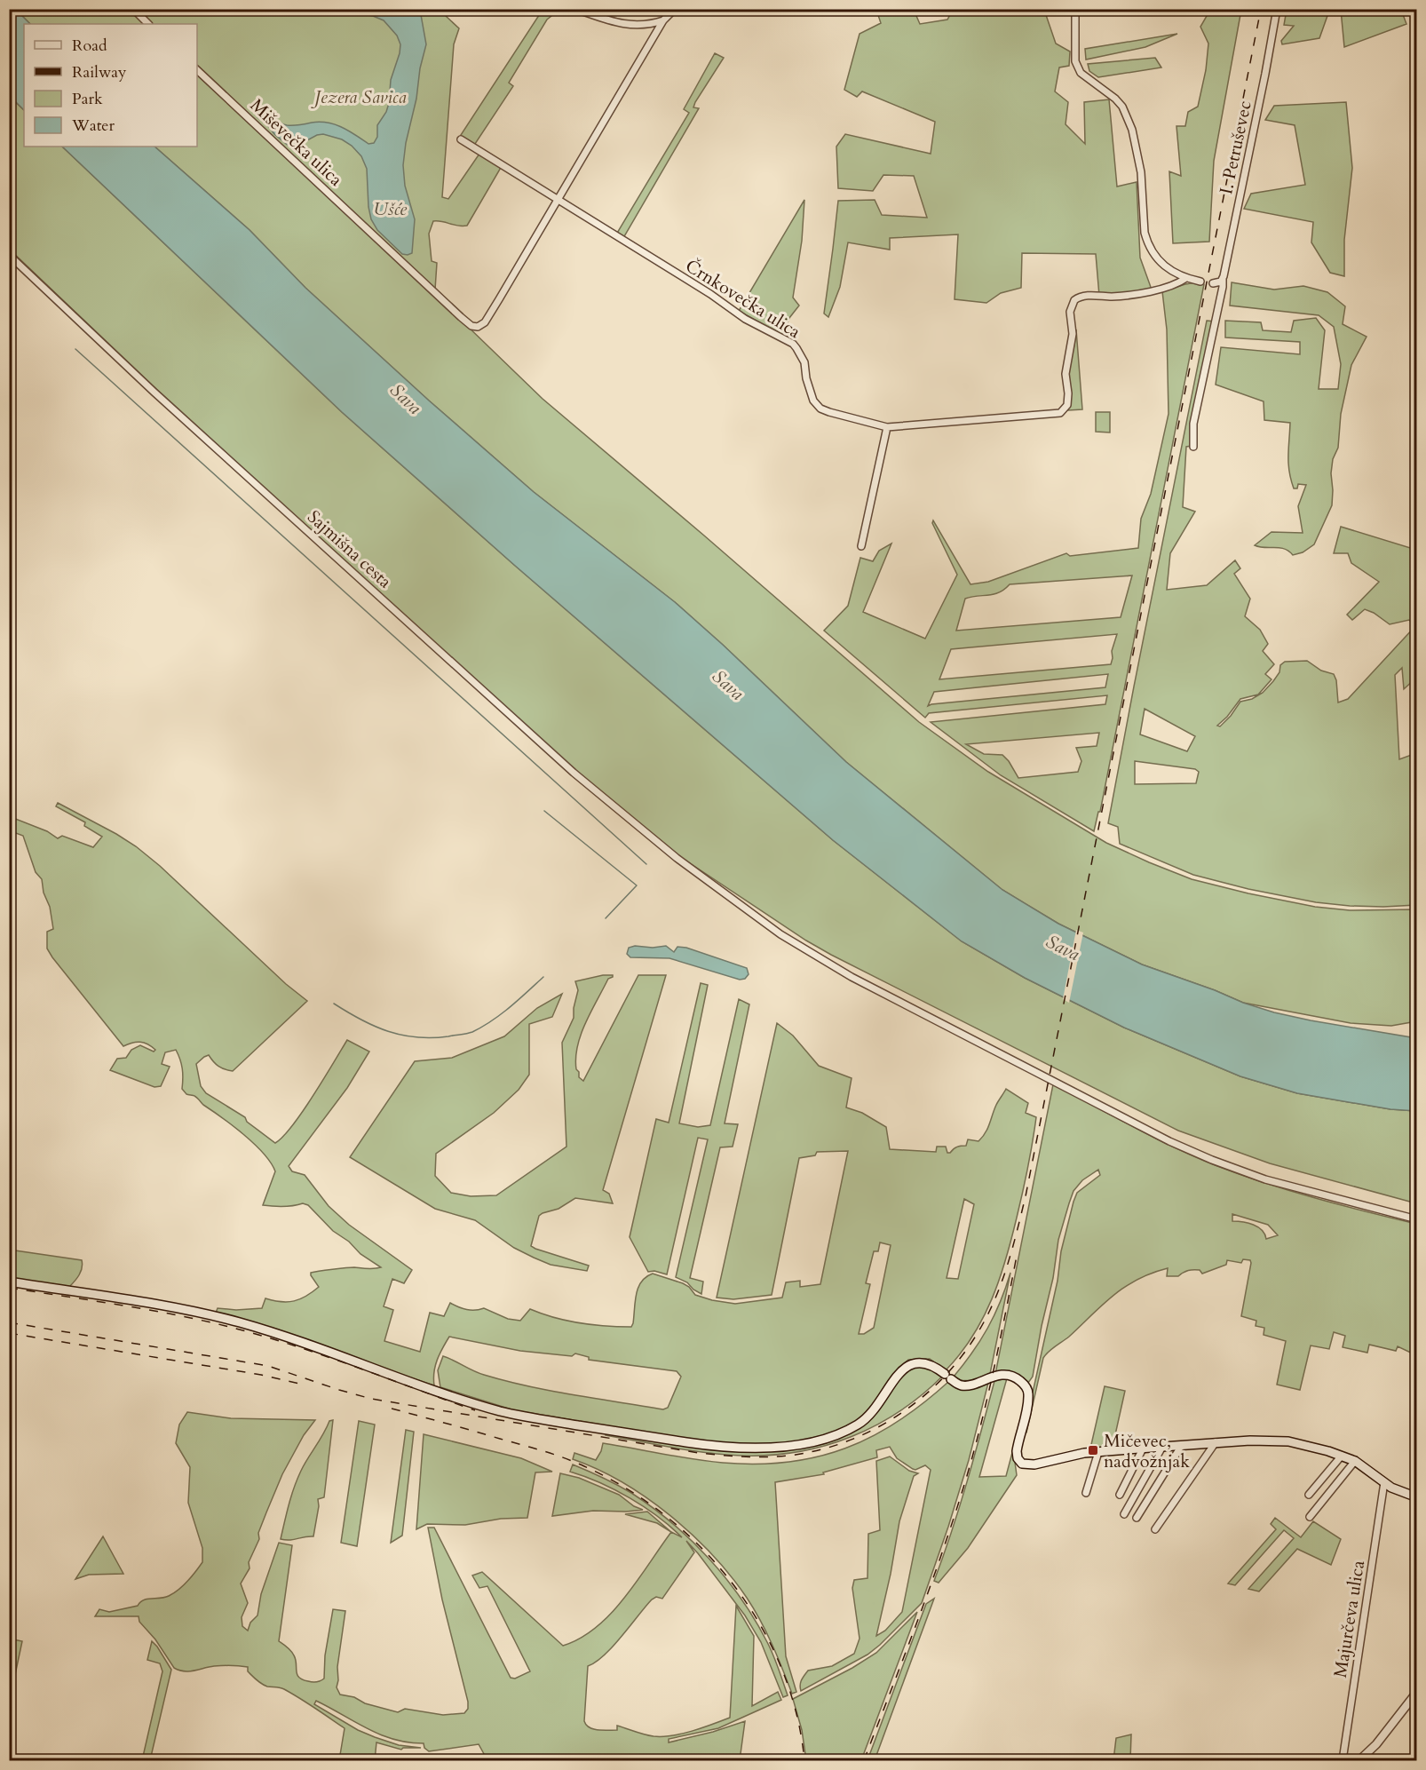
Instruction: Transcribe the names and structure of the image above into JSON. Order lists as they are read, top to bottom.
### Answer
{
  "streets": {
    "street": [
      "Miševečka ulica",
      "I. Petruševec",
      "Črnkovečka ulica",
      "Sajmišna cesta",
      "Majurčeva ulica"
    ]
  },
  "crossings": [
    ["Miševečka ulica", "Črnkovečka ulica"]
  ],
  "water": ["Ušće", "Sava"],
  "parks": ["Jezera Savica"],
  "places": {
    "transit": ["Mičevec, nadvožnjak"]
  },
  "legend": [
    "Road",
    "Railway",
    "Park",
    "Water"
  ]
}
